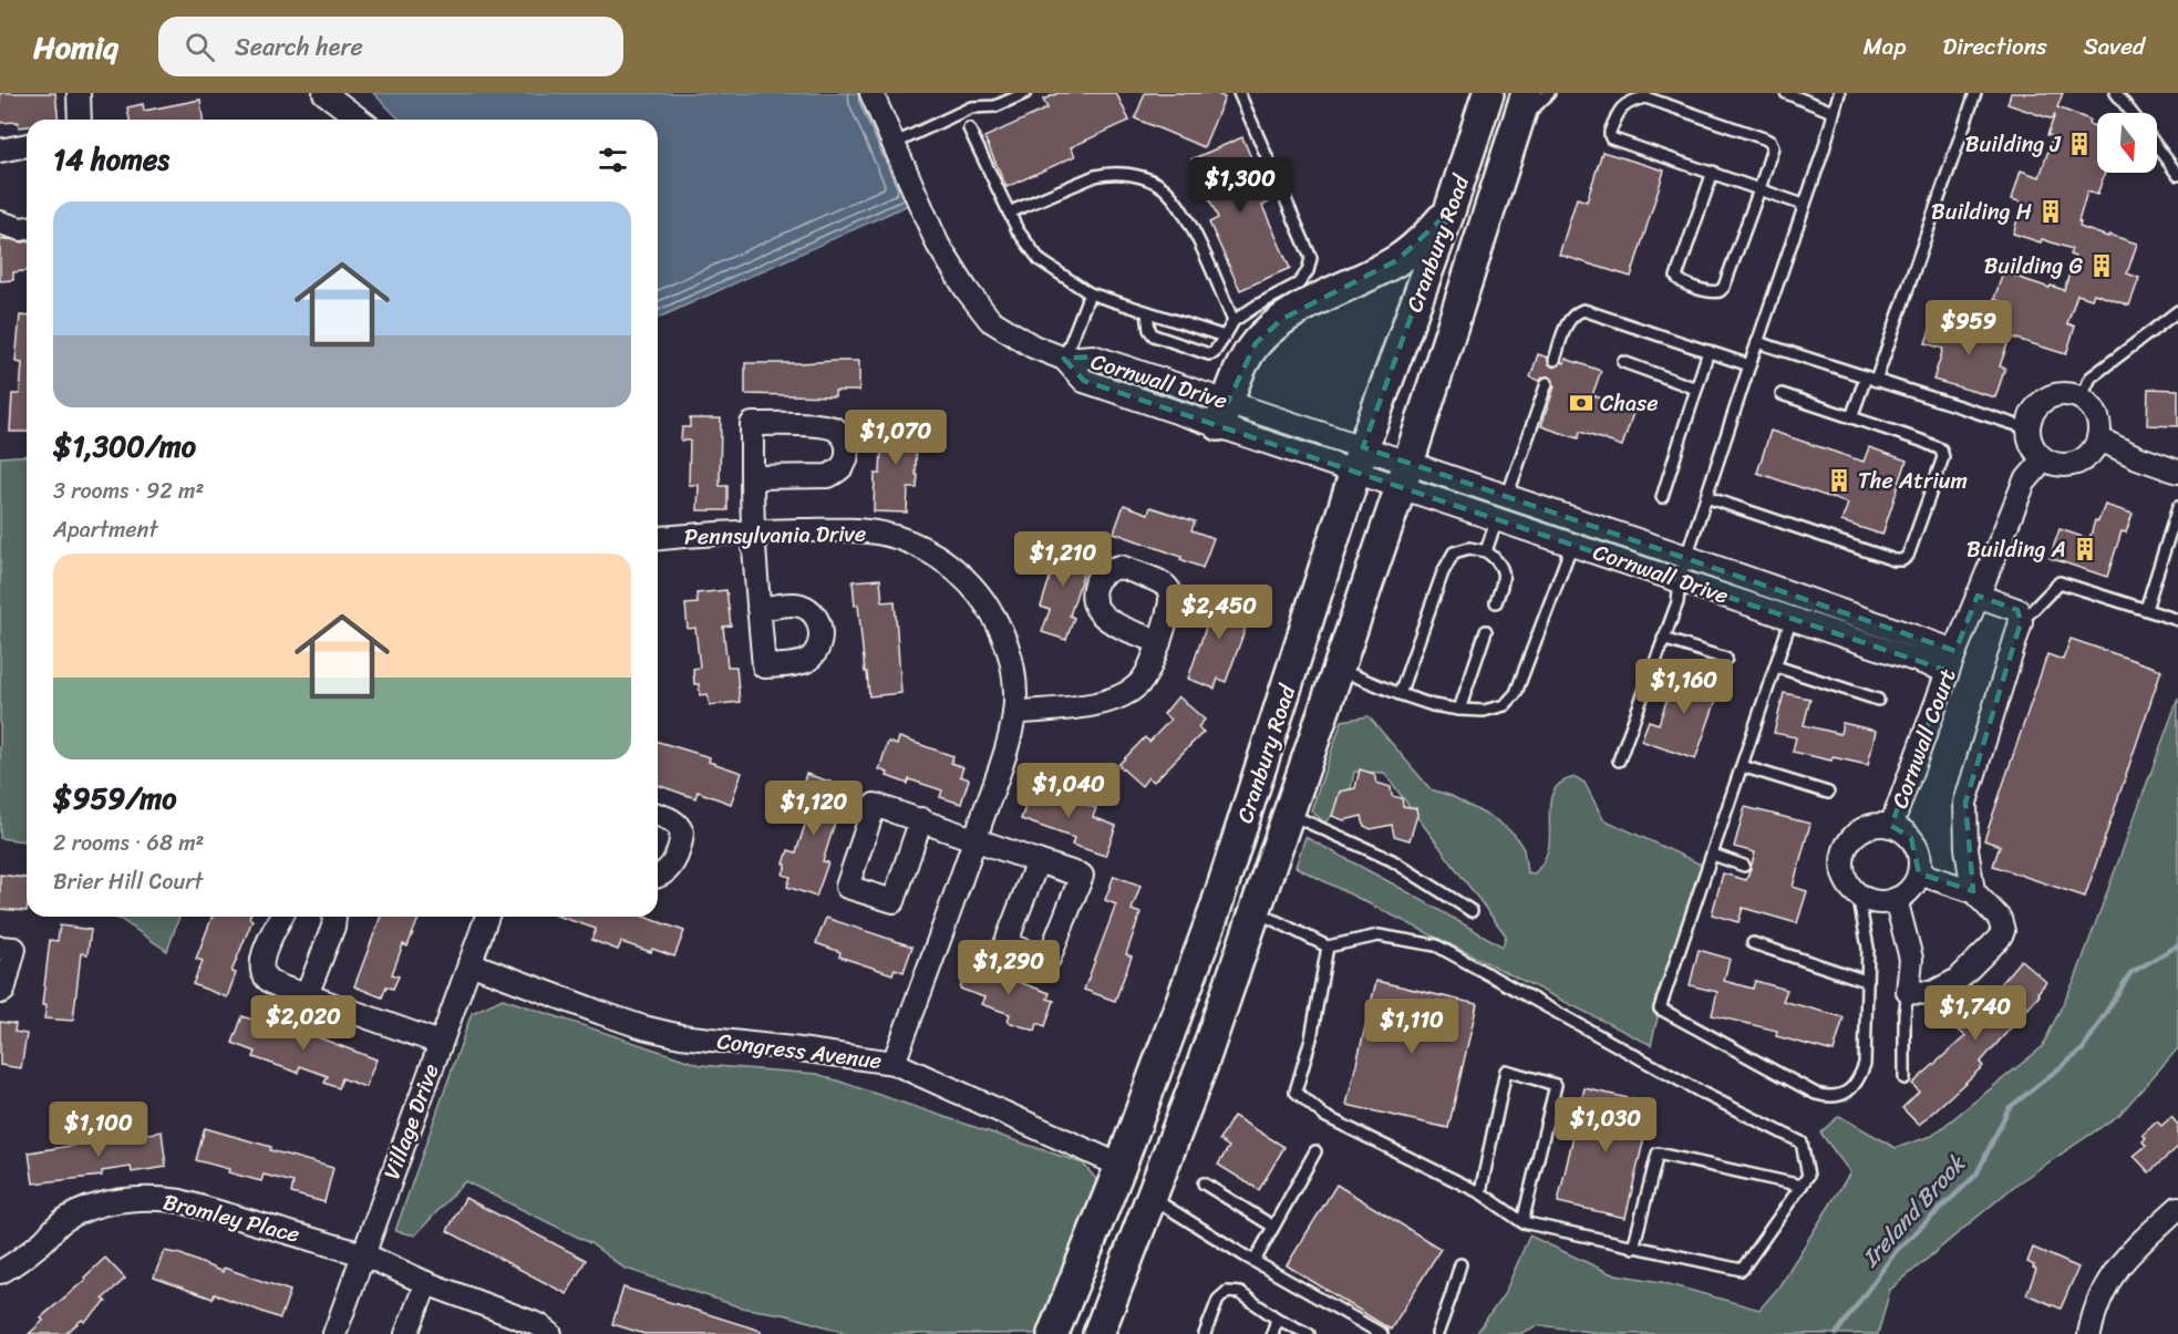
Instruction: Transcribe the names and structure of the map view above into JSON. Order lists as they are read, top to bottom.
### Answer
{
  "streets": {
    "main road": ["Cranbury Road"],
    "street": [
      "Cornwall Drive",
      "Pennsylvania Drive",
      "Cornwall Court",
      "Congress Avenue",
      "Village Drive",
      "Bromley Place"
    ]
  },
  "crossings": [
    ["Cranbury Road", "Cornwall Drive"],
    ["Cranbury Road", "Congress Avenue"],
    ["Cornwall Drive", "Cornwall Court"],
    ["Pennsylvania Drive", "Congress Avenue"],
    ["Congress Avenue", "Village Drive"],
    ["Village Drive", "Bromley Place"]
  ],
  "water": ["Ireland Brook"],
  "places": {
    "building": [
      "Building J",
      "Building H",
      "Building G",
      "The Atrium",
      "Building A"
    ],
    "bank": ["Chase"]
  },
  "north": "bottom",
  "page": {
    "header": "Homiq",
    "search": "Search here",
    "nav": ["Map", "Directions", "Saved"],
    "heading": "14 homes",
    "price": [
      "$1,300",
      "$959",
      "$1,070",
      "$1,210",
      "$2,450",
      "$1,160",
      "$1,040",
      "$1,120",
      "$1,290",
      "$1,740",
      "$2,020",
      "$1,110",
      "$1,030",
      "$1,100"
    ],
    "list": [
      {
        "name": "$1,300/mo",
        "note": "3 rooms · 92 m² · Apartment"
      },
      {
        "name": "$959/mo",
        "note": "2 rooms · 68 m² · Brier Hill Court"
      }
    ]
  }
}
